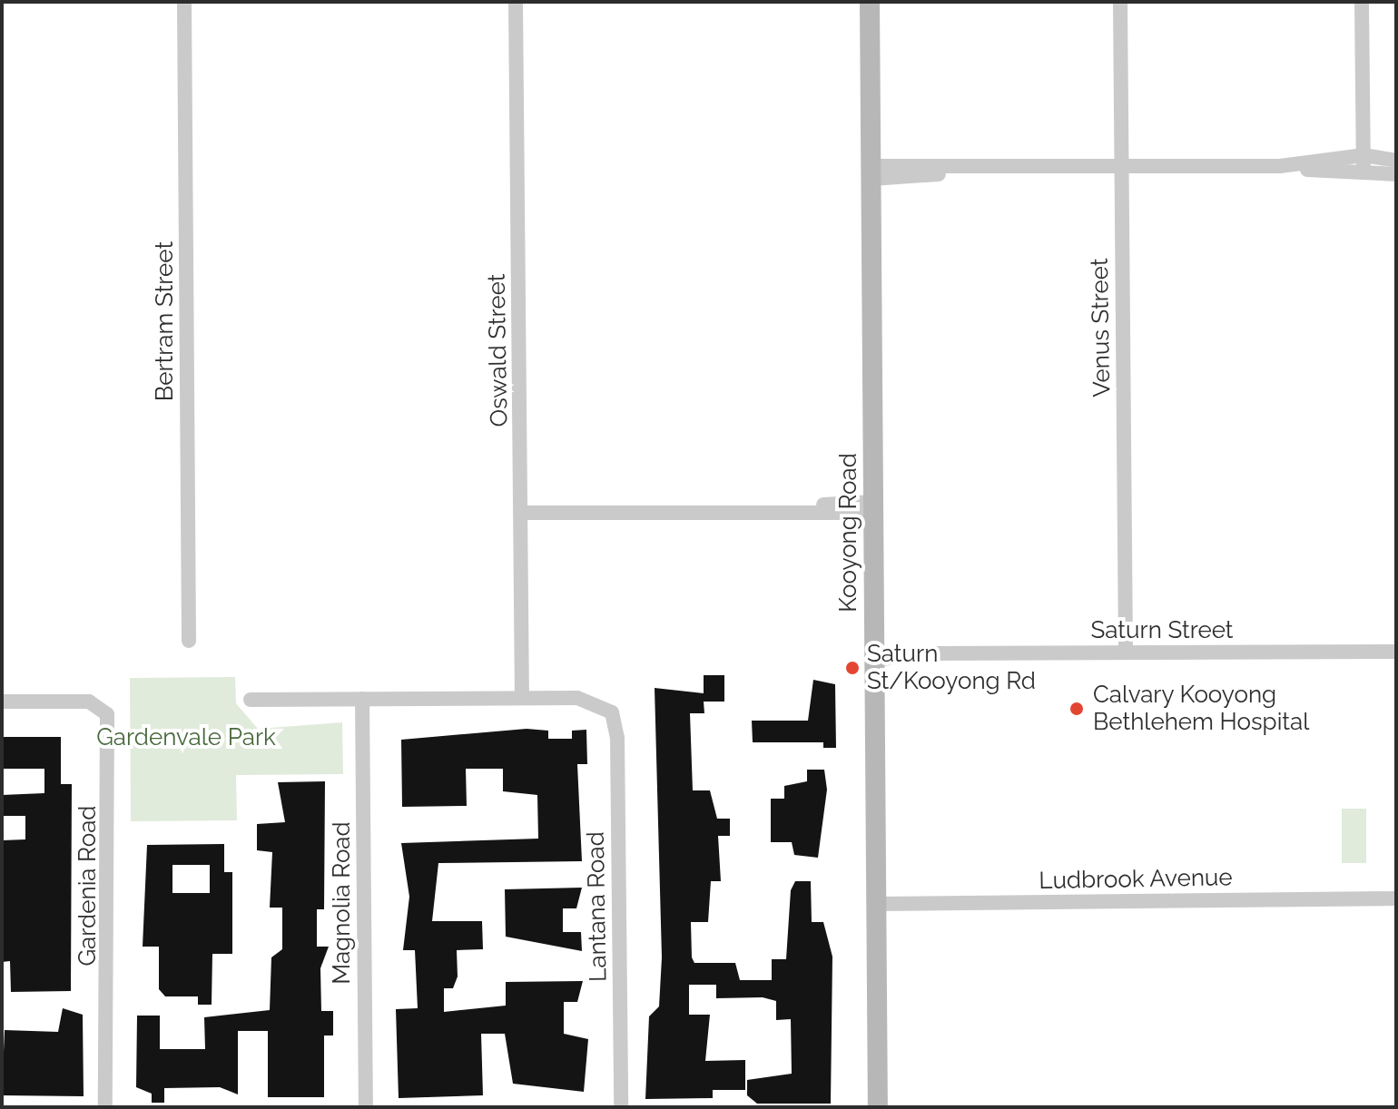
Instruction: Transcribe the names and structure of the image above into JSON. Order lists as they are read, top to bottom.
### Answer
{
  "streets": {
    "street": [
      "Bertram Street",
      "Venus Street",
      "Oswald Street",
      "Kooyong Road",
      "Saturn Street",
      "Ludbrook Avenue",
      "Gardenia Road",
      "Magnolia Road",
      "Lantana Road"
    ]
  },
  "crossings": [
    ["Venus Street", "Saturn Street"],
    ["Oswald Street", "Lantana Road"],
    ["Kooyong Road", "Saturn Street"],
    ["Kooyong Road", "Ludbrook Avenue"]
  ],
  "parks": ["Gardenvale Park"],
  "places": ["Saturn St/Kooyong Rd", "Calvary Kooyong Bethlehem Hospital"]
}
